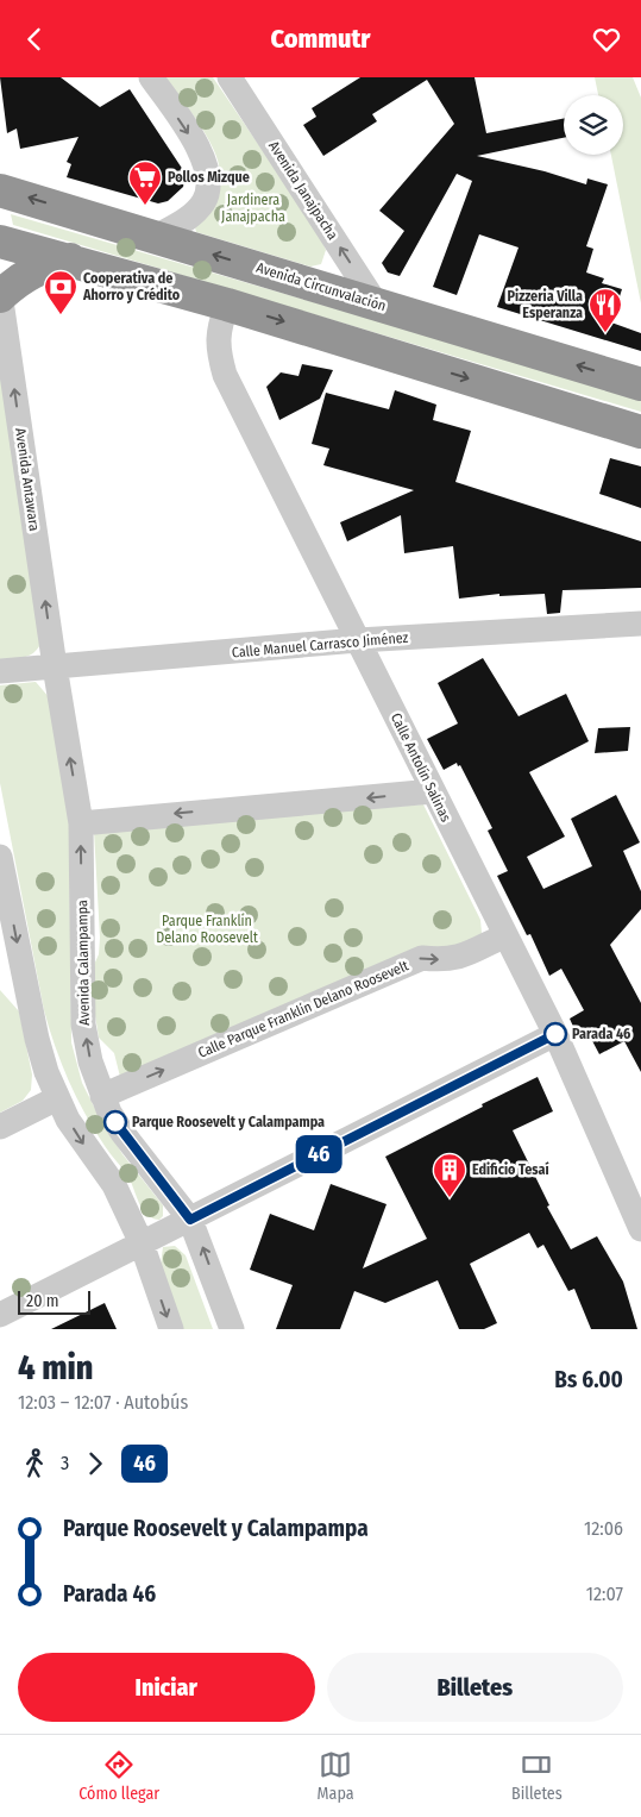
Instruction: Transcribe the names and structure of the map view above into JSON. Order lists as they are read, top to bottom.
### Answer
{
  "streets": {
    "highway": ["Avenida Circunvalación"],
    "street": [
      "Avenida Janajpacha",
      "Avenida Antawara",
      "Calle Manuel Carrasco Jiménez",
      "Calle Antolín Salinas",
      "Avenida Calampampa",
      "Calle Parque Franklin Delano Roosevelt"
    ]
  },
  "crossings": [
    ["Avenida Janajpacha", "Avenida Circunvalación"],
    ["Avenida Antawara", "Calle Manuel Carrasco Jiménez"],
    ["Avenida Antawara", "Avenida Calampampa"],
    ["Calle Manuel Carrasco Jiménez", "Calle Antolín Salinas"],
    ["Calle Manuel Carrasco Jiménez", "Avenida Calampampa"],
    ["Calle Antolín Salinas", "Calle Parque Franklin Delano Roosevelt"],
    ["Avenida Calampampa", "Calle Parque Franklin Delano Roosevelt"]
  ],
  "one_way": ["Avenida Janajpacha", "Avenida Antawara"],
  "parks": ["Jardinera Janajpacha", "Parque Franklin Delano Roosevelt"],
  "places": {
    "supermarket": ["Pollos Mizque"],
    "bank": ["Cooperativa de Ahorro y Crédito"],
    "restaurant": ["Pizzeria Villa Esperanza"],
    "other": ["Parada 46", "Parque Roosevelt y Calampampa"],
    "building": ["Edificio Tesaí"]
  },
  "lines": ["bus line 46"],
  "scale_bar": "20 m",
  "page": {
    "header": "Commutr",
    "on_map": "46",
    "scale": "20 m",
    "heading": ["4 min", "12:03 – 12:07 · Autobús", "Bs 6.00"],
    "legs": ["3", "46"],
    "list": [
      {
        "name": "Parque Roosevelt y Calampampa",
        "value": "12:06"
      },
      {
        "name": "Parada 46",
        "value": "12:07"
      }
    ],
    "buttons": ["Iniciar", "Billetes"],
    "tabs": ["Cómo llegar", "Mapa", "Billetes"]
  }
}
